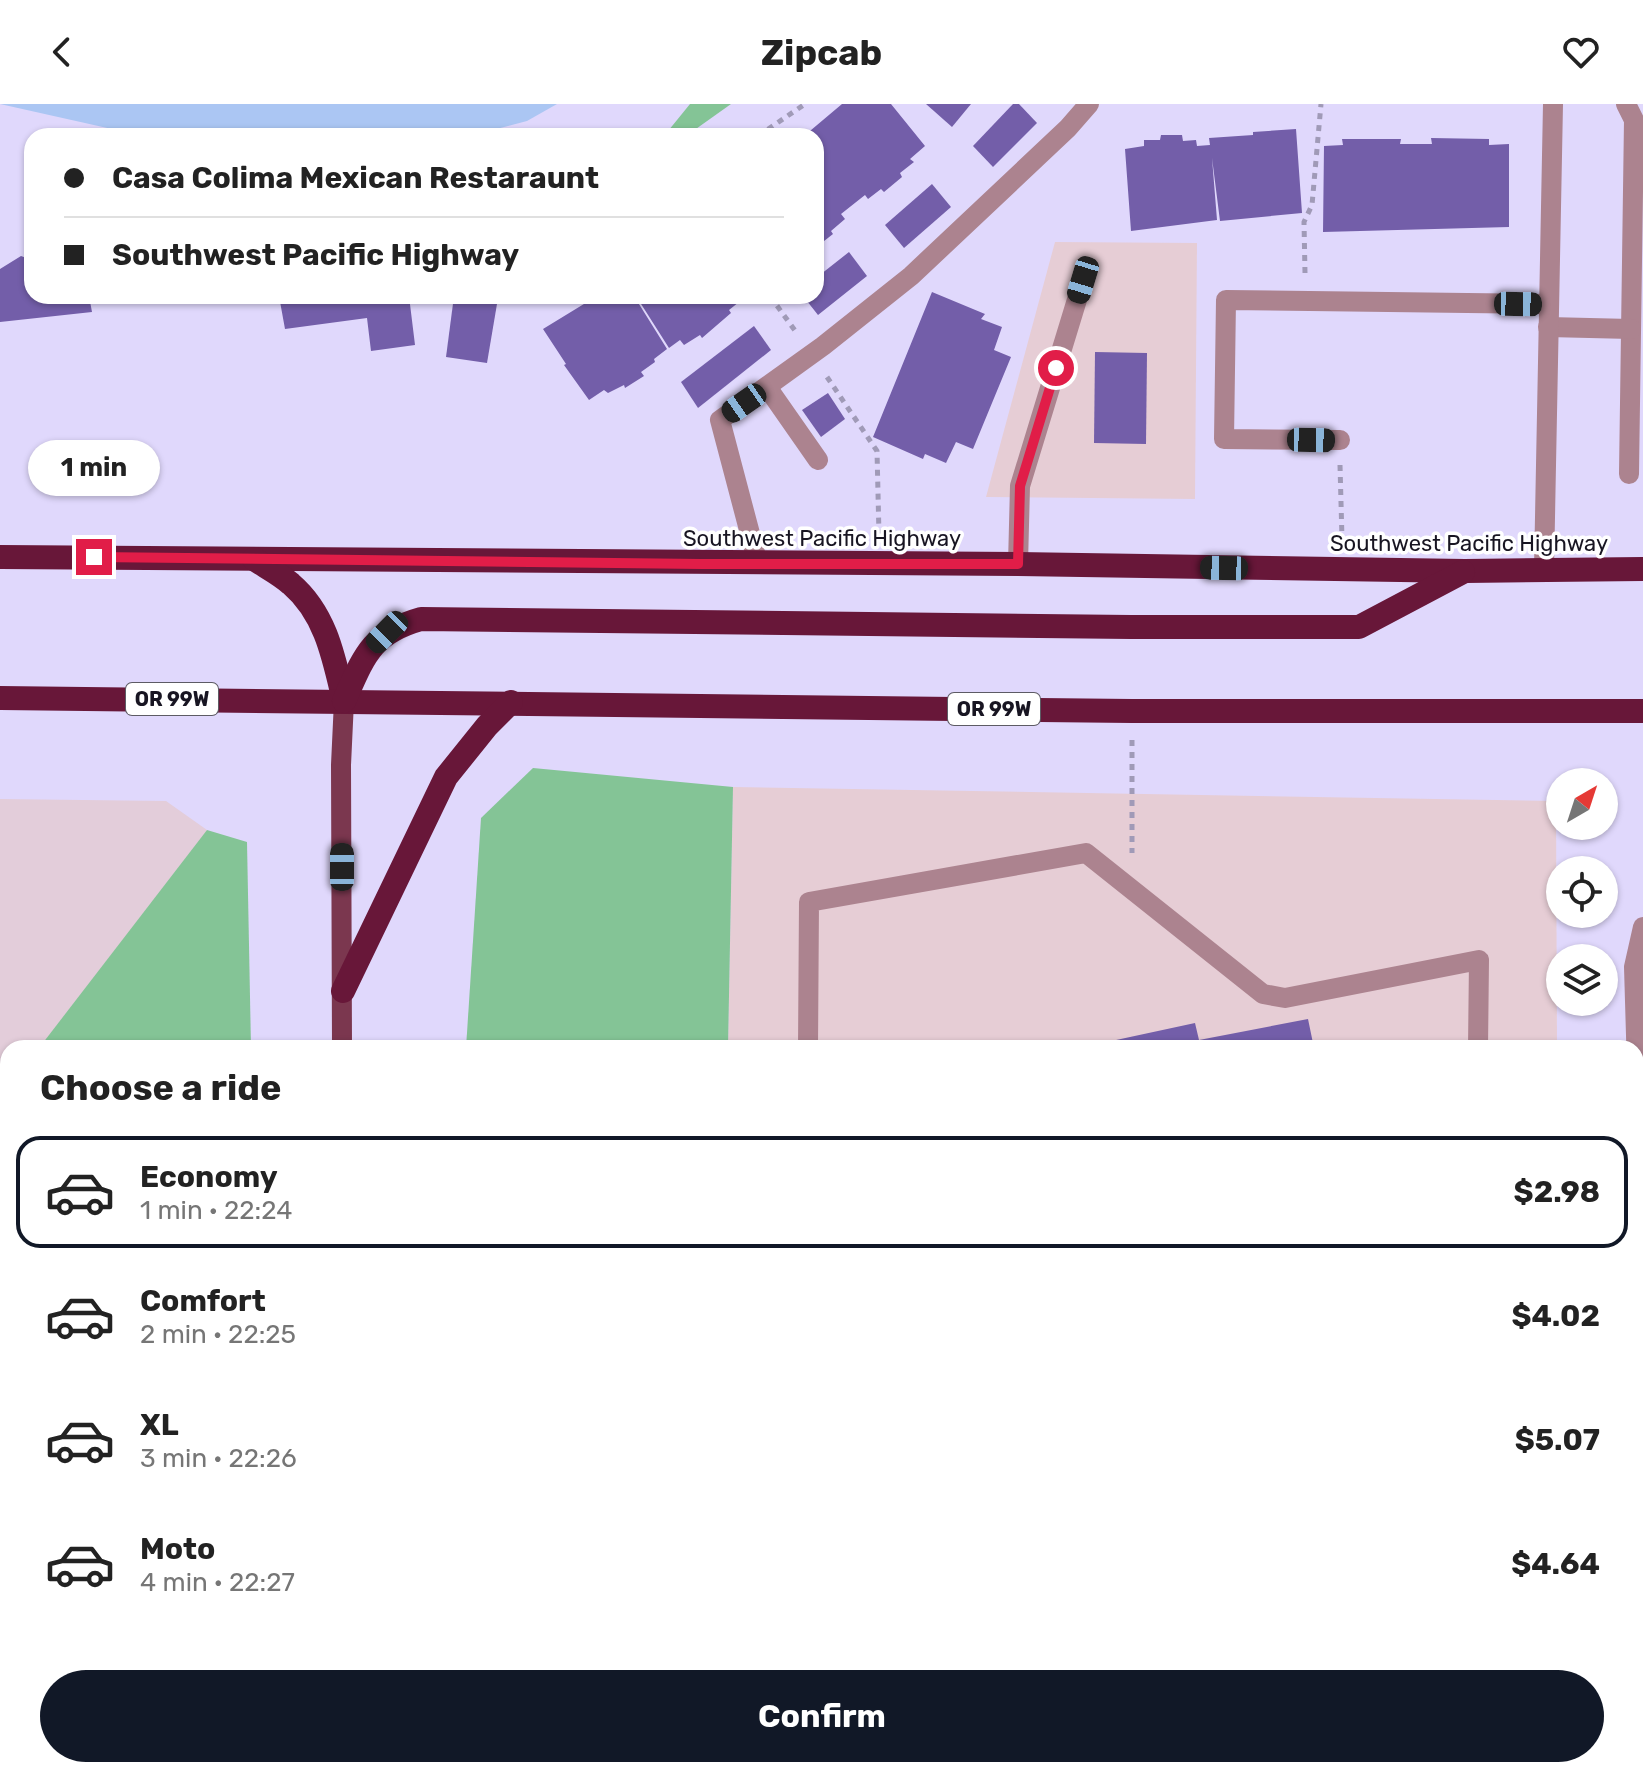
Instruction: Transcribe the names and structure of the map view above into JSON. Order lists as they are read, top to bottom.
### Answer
{
  "streets": {
    "highway": ["Southwest Pacific Highway", "OR 99W"]
  },
  "north": "top right",
  "page": {
    "header": "Zipcab",
    "banner": ["Casa Colima Mexican Restaraunt", "Southwest Pacific Highway"],
    "bubble": "1 min",
    "heading": "Choose a ride",
    "list": [
      {
        "name": "Economy",
        "note": "1 min · 22:24",
        "value": "$2.98"
      },
      {
        "name": "Comfort",
        "note": "2 min · 22:25",
        "value": "$4.02"
      },
      {
        "name": "XL",
        "note": "3 min · 22:26",
        "value": "$5.07"
      },
      {
        "name": "Moto",
        "note": "4 min · 22:27",
        "value": "$4.64"
      }
    ],
    "buttons": "Confirm"
  }
}
